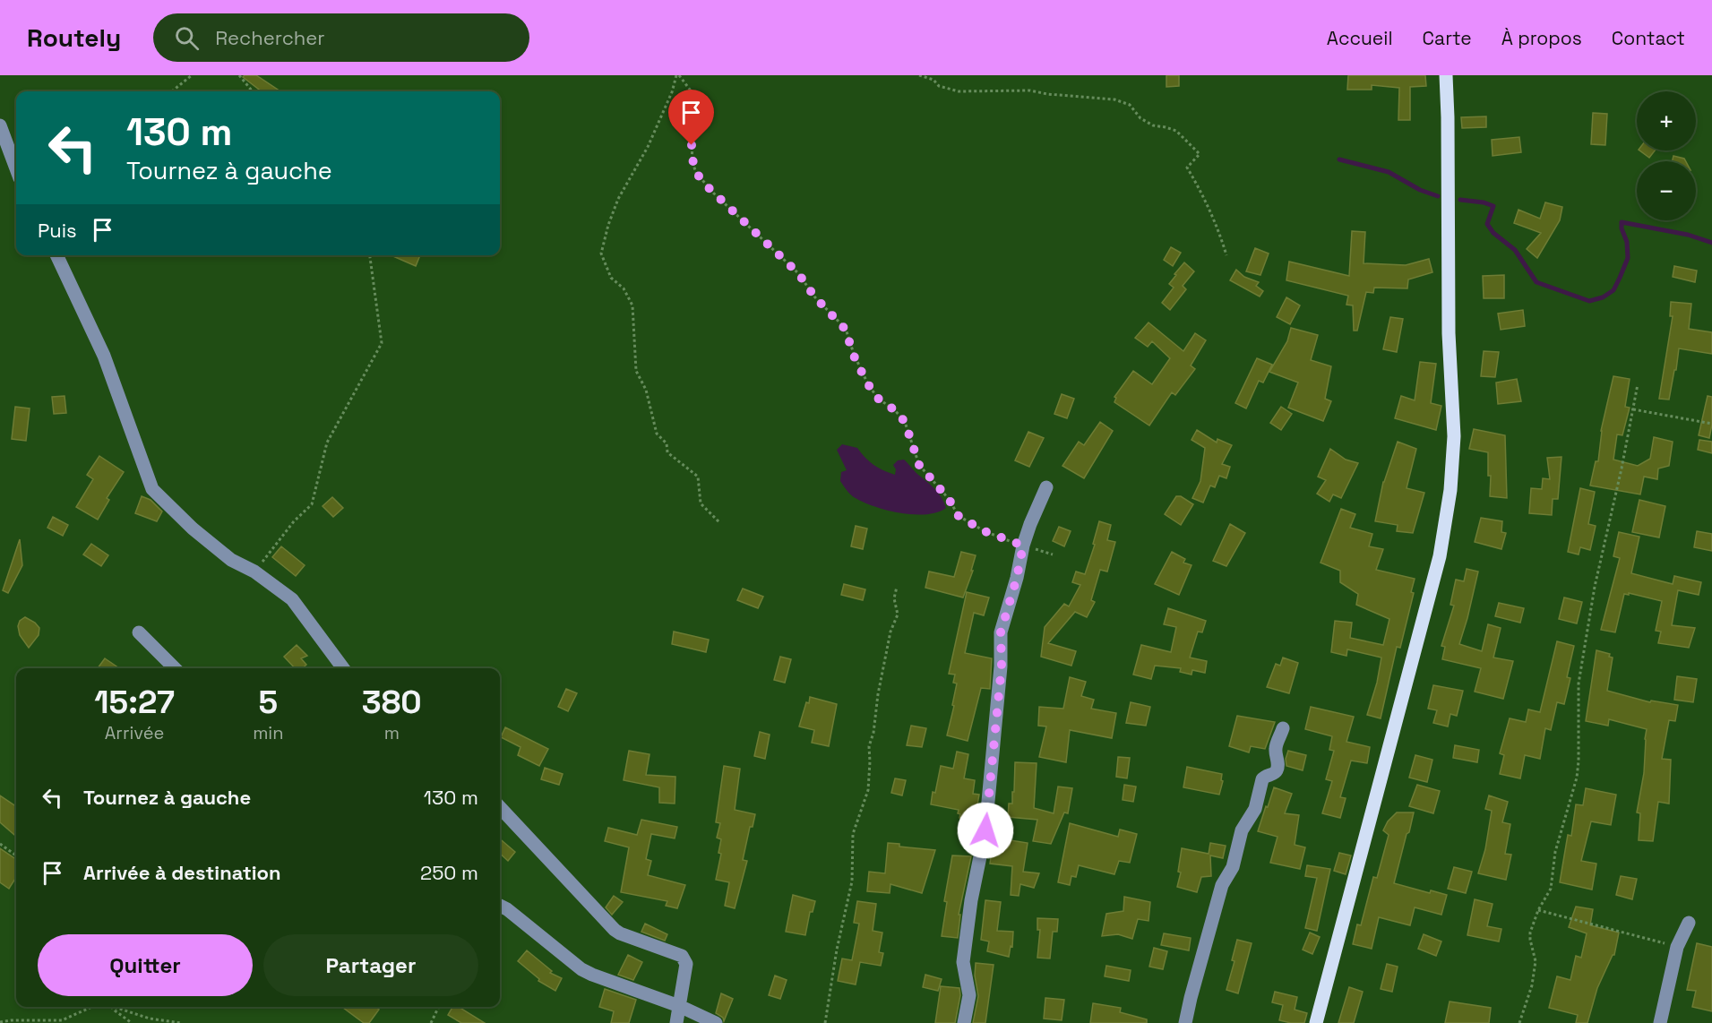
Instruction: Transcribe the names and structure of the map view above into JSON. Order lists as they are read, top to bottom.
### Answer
{
  "page": {
    "header": "Routely",
    "search": "Rechercher",
    "nav": [
      "Accueil",
      "Carte",
      "À propos",
      "Contact"
    ],
    "map_buttons": ["+", "−"],
    "turn": ["130 m", "Tournez à gauche"],
    "then": "Puis",
    "eta": [
      "15:27",
      "Arrivée",
      "5",
      "min",
      "380",
      "m"
    ],
    "list": [
      {
        "name": "Tournez à gauche",
        "value": "130 m"
      },
      {
        "name": "Arrivée à destination",
        "value": "250 m"
      }
    ],
    "buttons": ["Quitter", "Partager"]
  }
}
